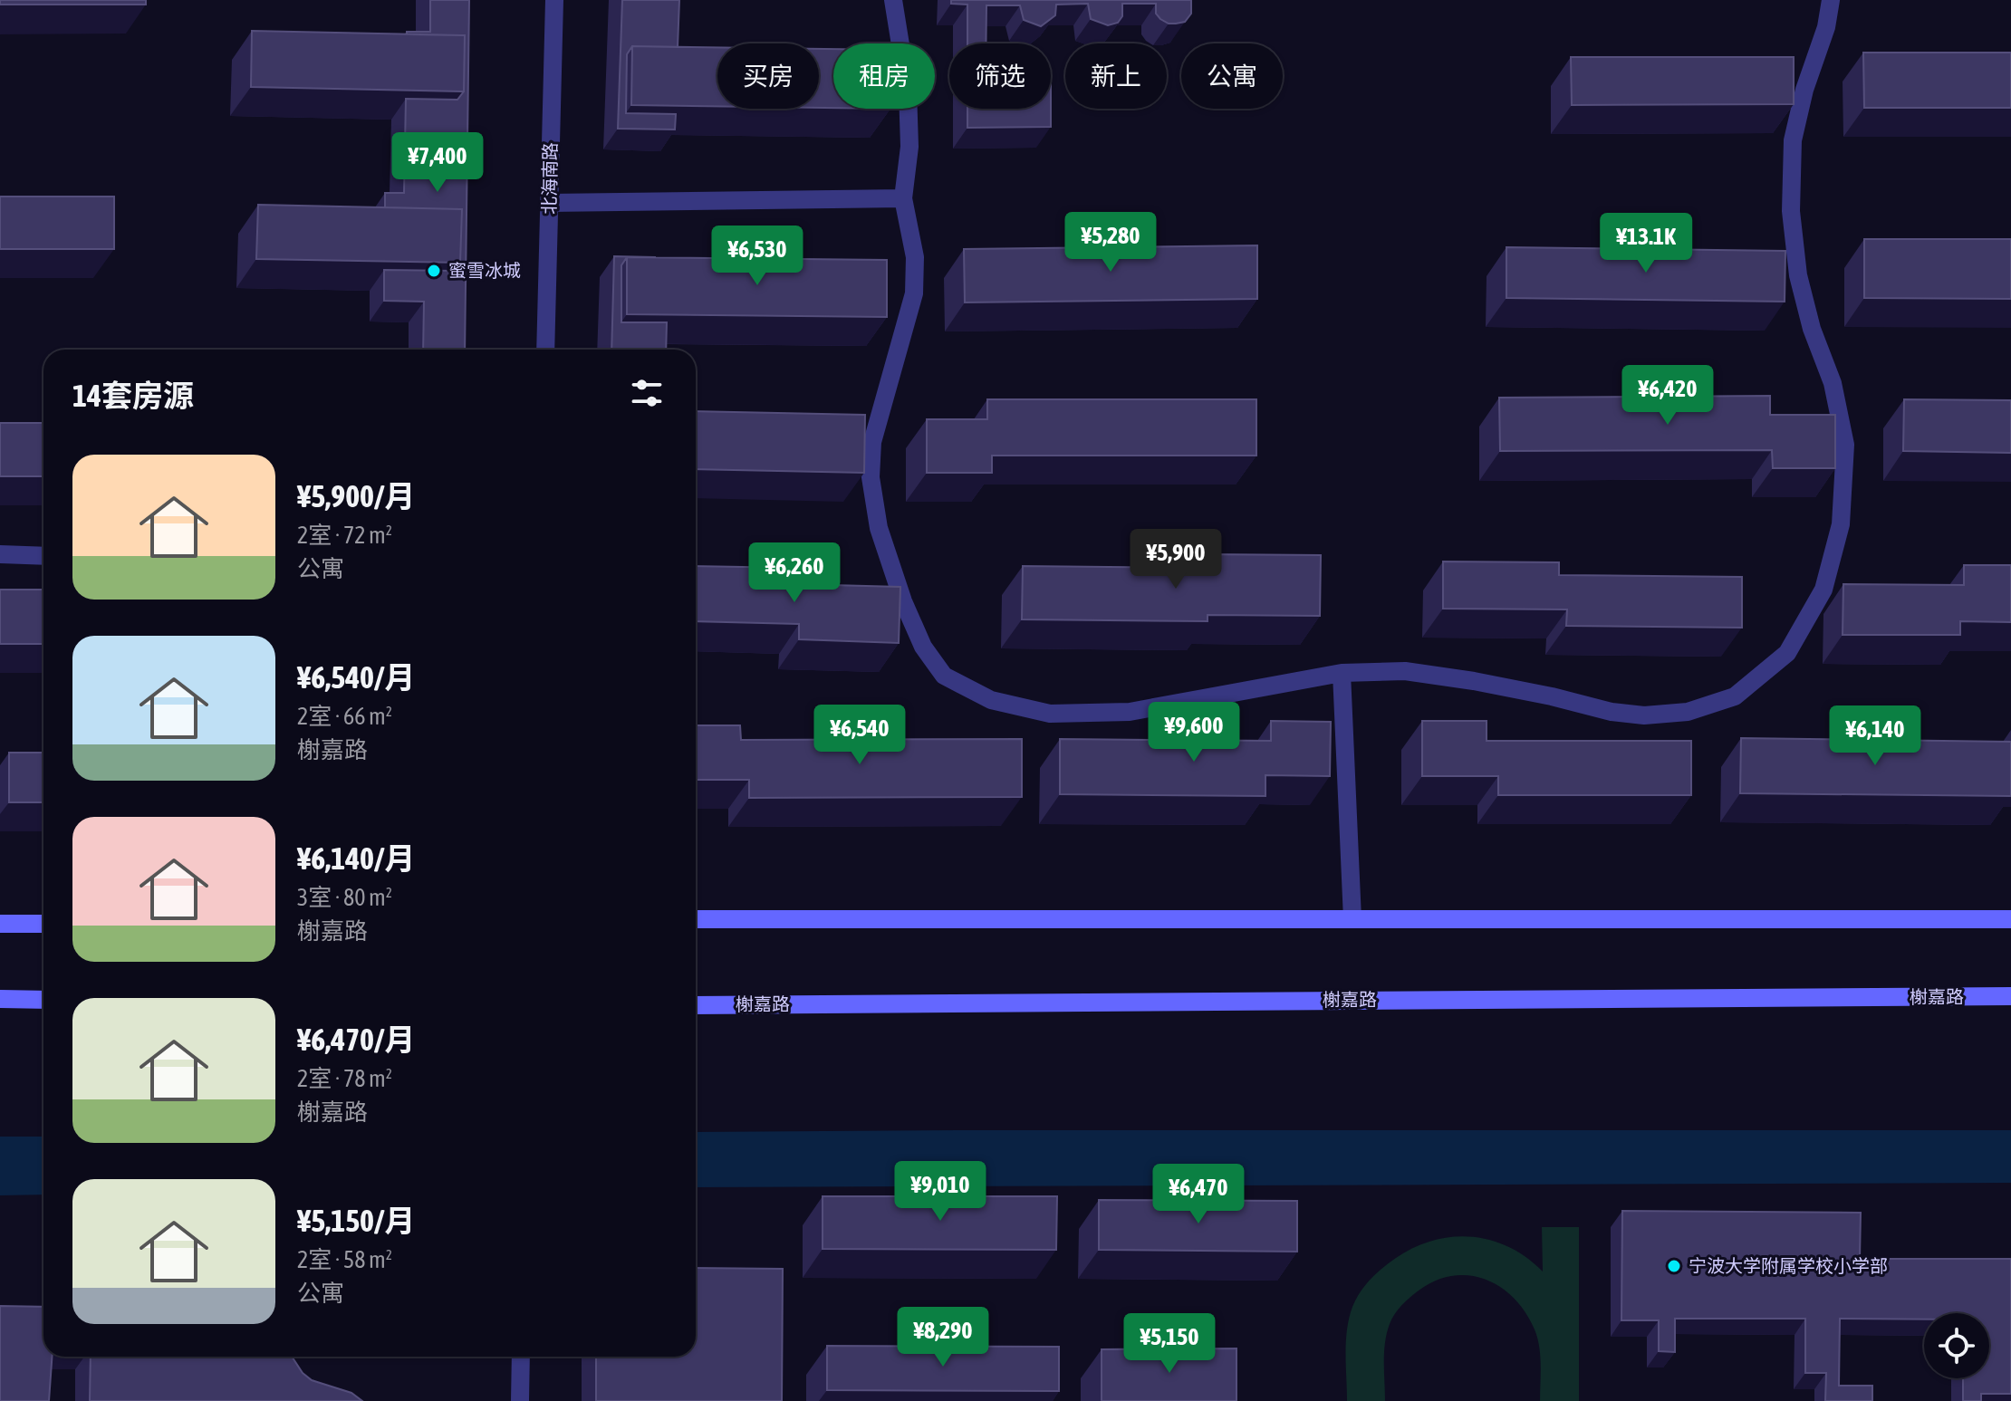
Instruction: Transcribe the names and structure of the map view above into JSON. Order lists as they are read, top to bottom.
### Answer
{
  "streets": {
    "main road": ["榭嘉路"],
    "street": ["北海南路"]
  },
  "places": ["蜜雪冰城", "宁波大学附属学校小学部"],
  "page": {
    "chip": [
      "买房",
      "租房",
      "筛选",
      "新上",
      "公寓"
    ],
    "price": [
      "¥7,400",
      "¥5,280",
      "¥13.1K",
      "¥6,530",
      "¥6,420",
      "¥5,900",
      "¥6,260",
      "¥9,600",
      "¥6,540",
      "¥6,140",
      "¥9,010",
      "¥6,470",
      "¥8,290",
      "¥5,150"
    ],
    "heading": "14套房源",
    "list": [
      {
        "name": "¥5,900/月",
        "note": "2室 · 72 m² · 公寓"
      },
      {
        "name": "¥6,540/月",
        "note": "2室 · 66 m² · 榭嘉路"
      },
      {
        "name": "¥6,140/月",
        "note": "3室 · 80 m² · 榭嘉路"
      },
      {
        "name": "¥6,470/月",
        "note": "2室 · 78 m² · 榭嘉路"
      },
      {
        "name": "¥5,150/月",
        "note": "2室 · 58 m² · 公寓"
      }
    ]
  }
}
